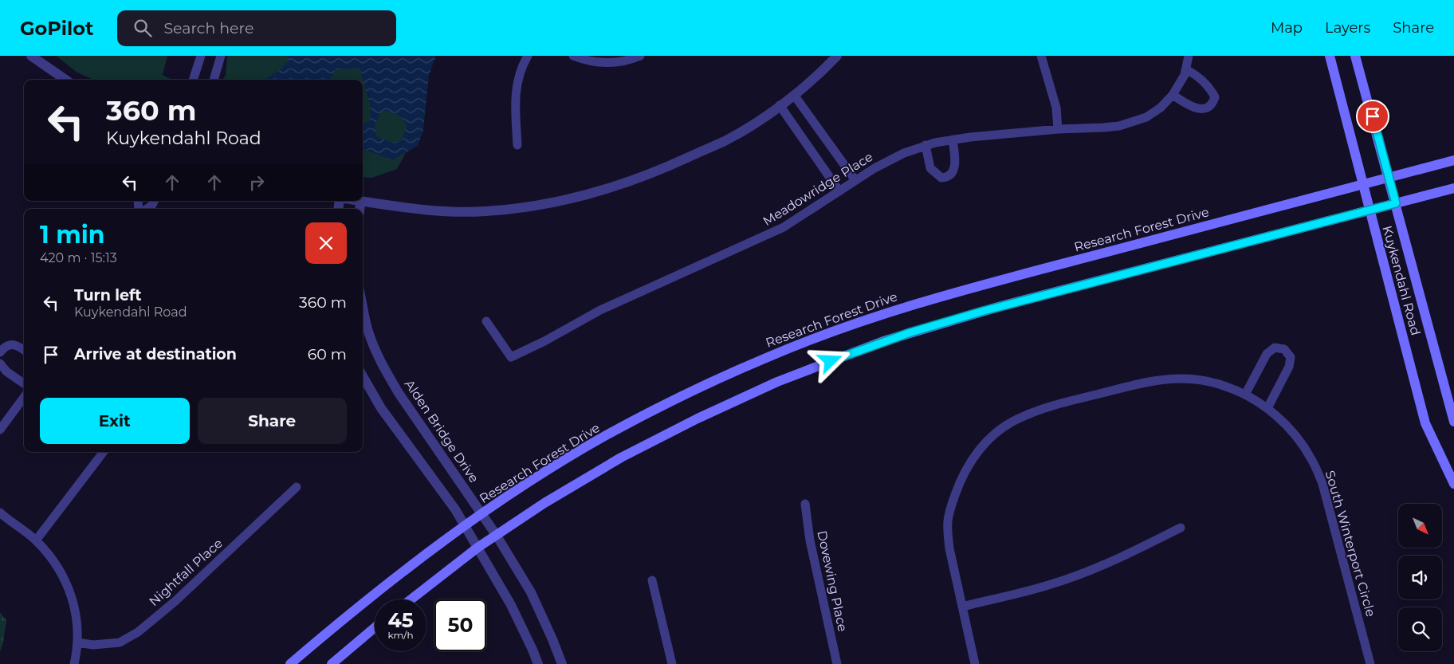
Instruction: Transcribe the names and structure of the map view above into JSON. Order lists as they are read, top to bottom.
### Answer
{
  "streets": {
    "main road": ["Research Forest Drive", "Kuykendahl Road"],
    "street": [
      "Meadowridge Place",
      "Alden Bridge Drive",
      "South Winterport Circle",
      "Nightfall Place",
      "Dovewing Place"
    ]
  },
  "crossings": [
    ["Research Forest Drive", "Kuykendahl Road"],
    ["Research Forest Drive", "Alden Bridge Drive"]
  ],
  "north": "bottom right",
  "page": {
    "header": "GoPilot",
    "search": "Search here",
    "nav": ["Map", "Layers", "Share"],
    "turn": ["360 m", "Kuykendahl Road"],
    "heading": ["1 min", "420 m · 15:13"],
    "list": [
      {
        "name": "Turn left",
        "note": "Kuykendahl Road",
        "value": "360 m"
      },
      {
        "name": "Arrive at destination",
        "value": "60 m"
      }
    ],
    "buttons": ["Exit", "Share"],
    "speed": "45 km/h",
    "limit": "50"
  }
}
